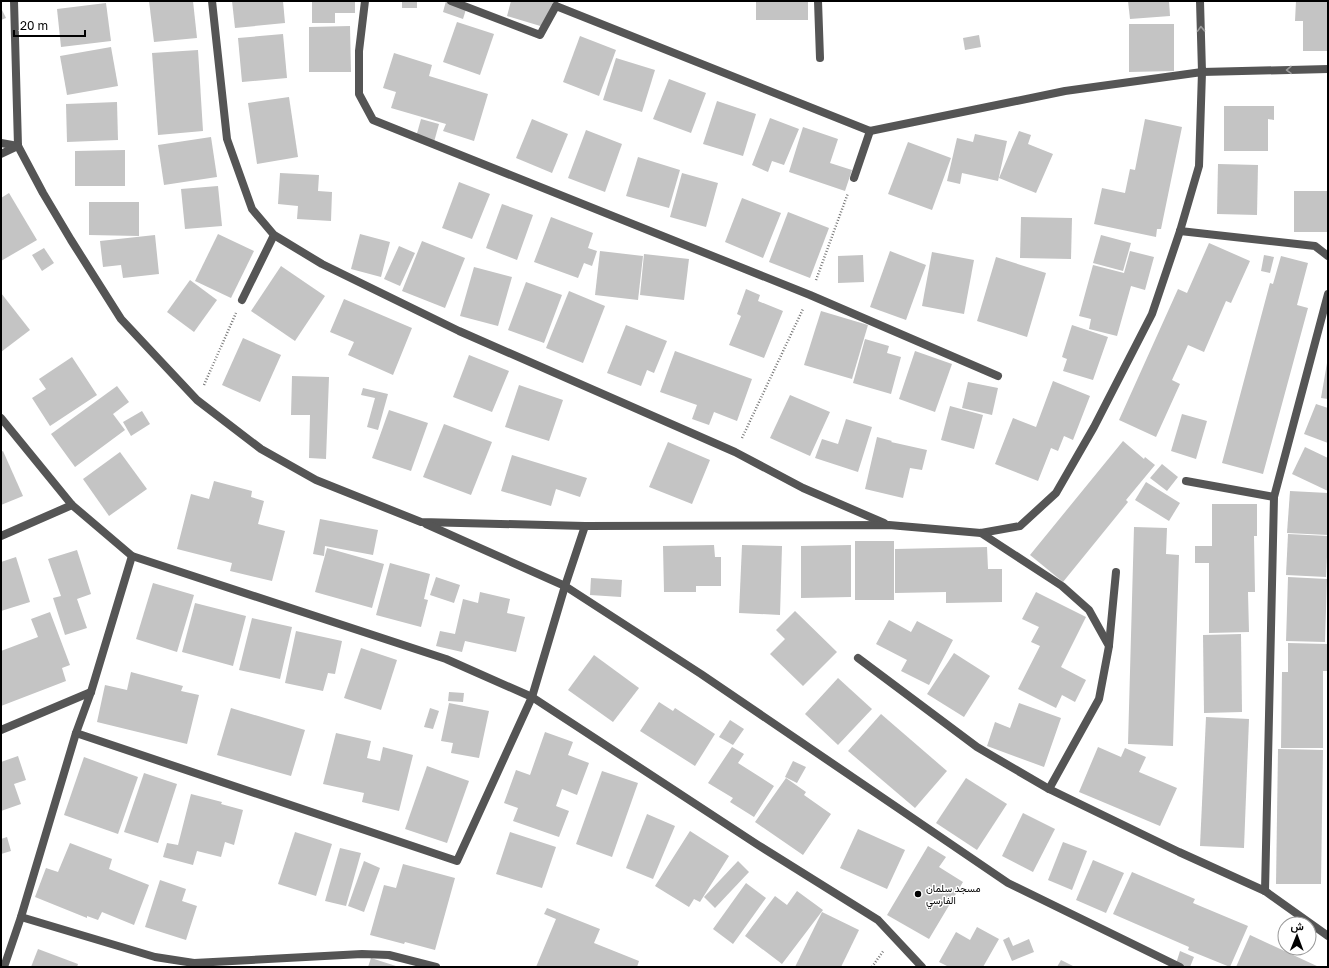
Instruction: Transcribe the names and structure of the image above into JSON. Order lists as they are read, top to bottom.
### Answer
{
  "places": ["مسجد سلمان الفارسي"],
  "scale_bar": "20 m",
  "north": "top"
}
